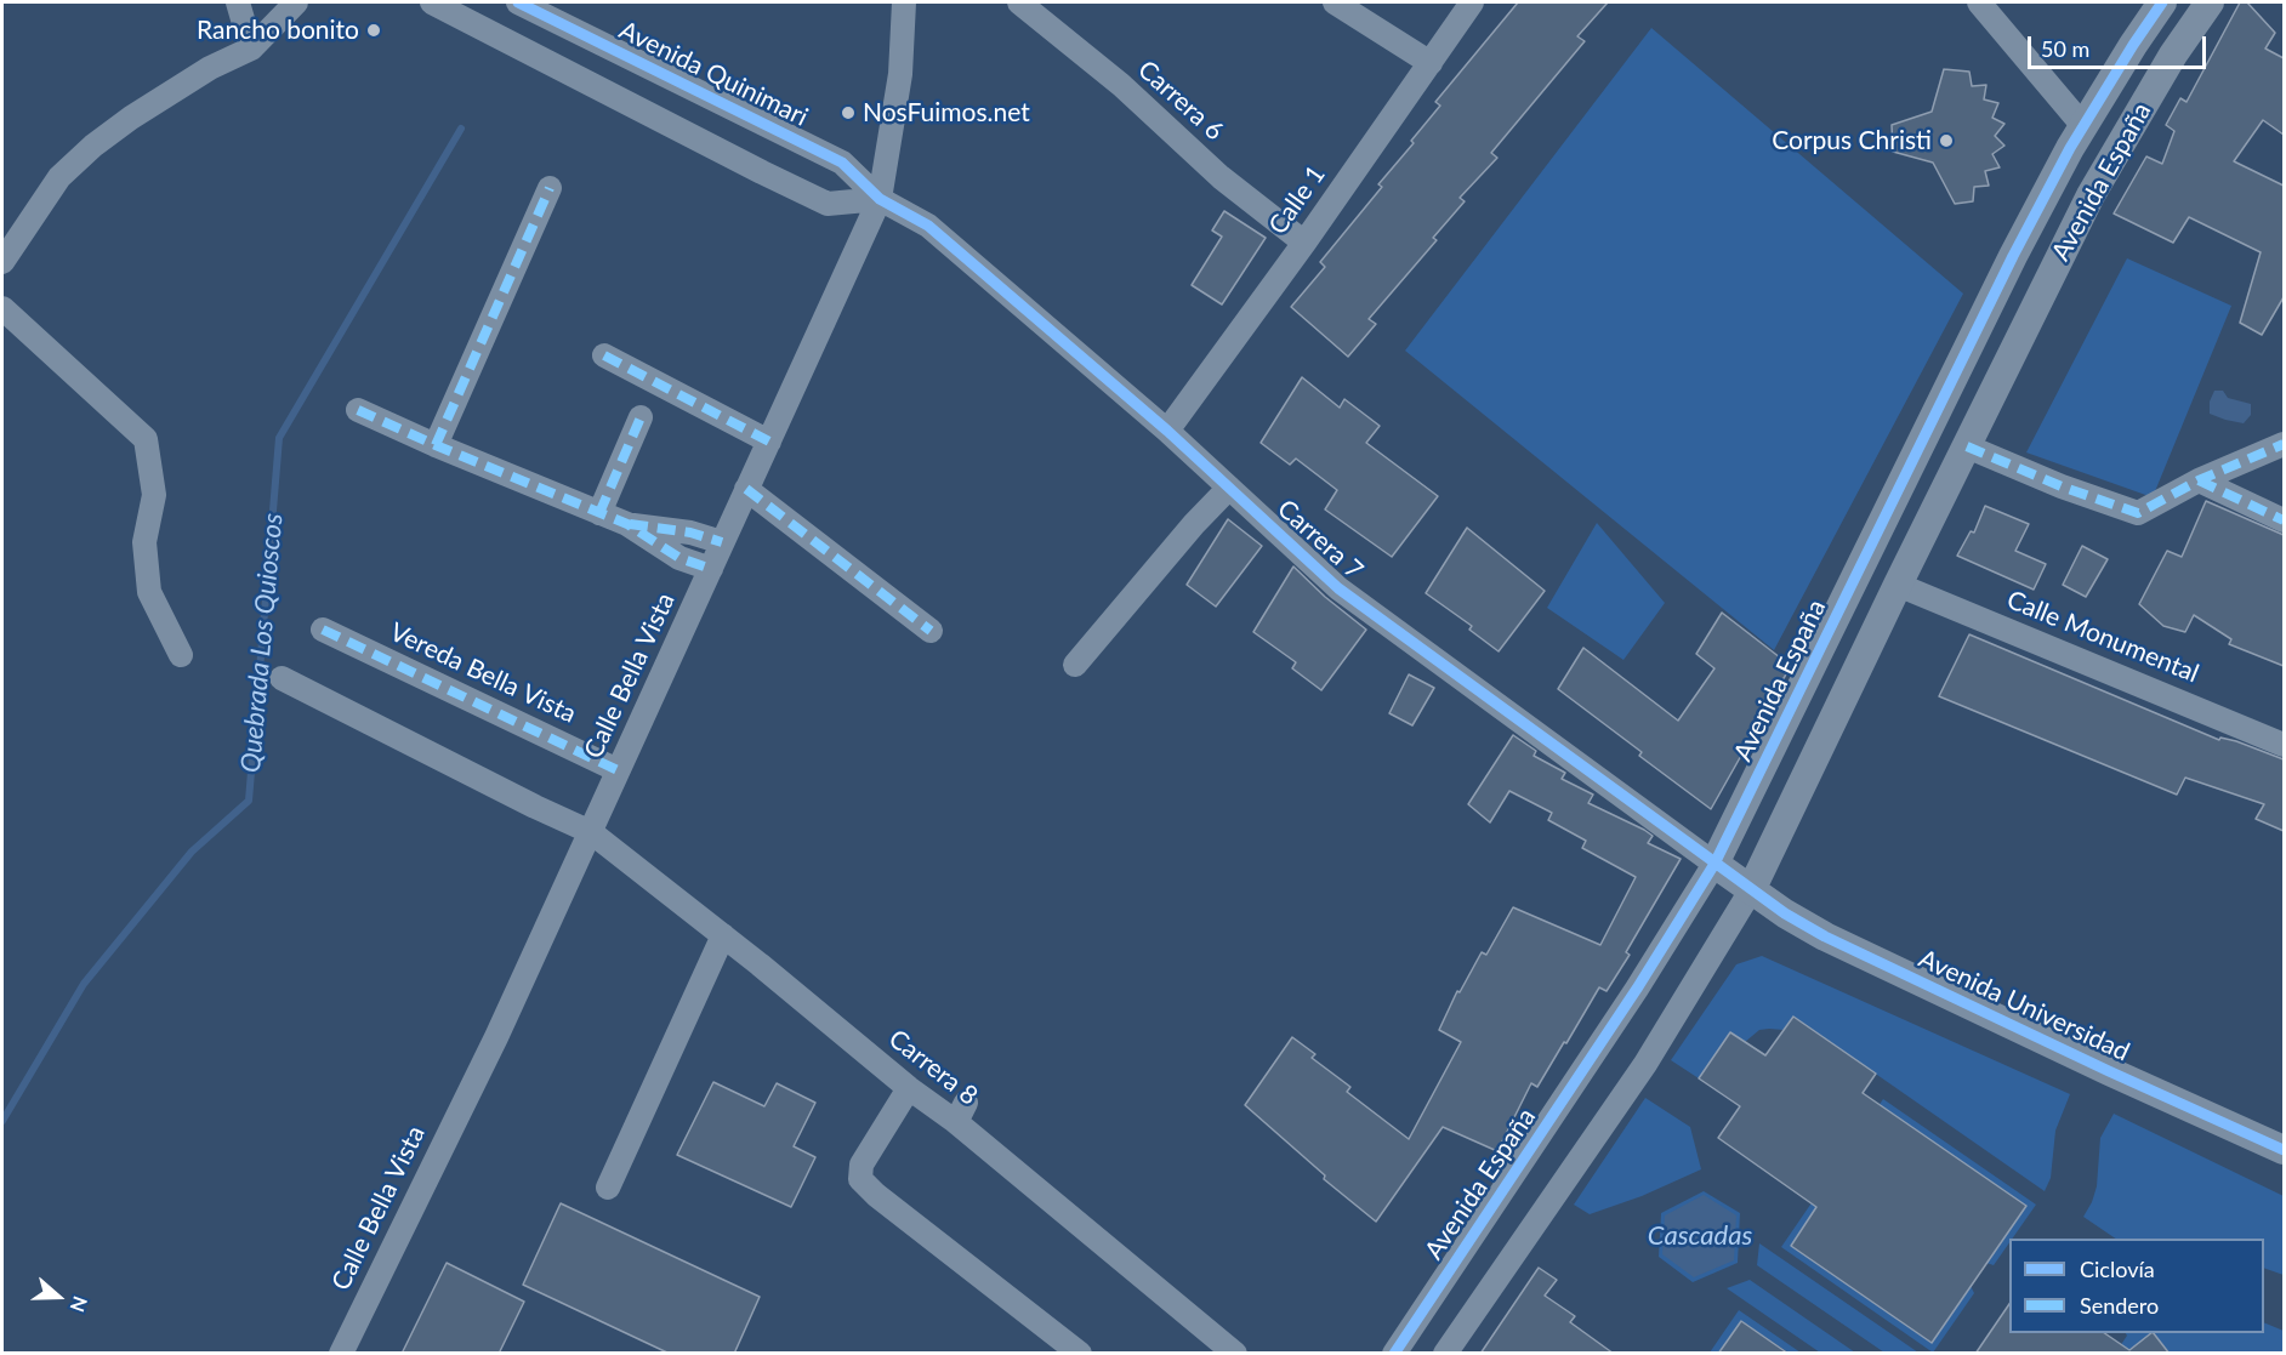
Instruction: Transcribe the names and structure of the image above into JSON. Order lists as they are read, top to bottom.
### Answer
{
  "streets": {
    "street": [
      "Avenida Quinimari",
      "Carrera 6",
      "Avenida España",
      "Calle 1",
      "Carrera 7",
      "Calle Monumental",
      "Vereda Bella Vista",
      "Calle Bella Vista",
      "Avenida Universidad",
      "Carrera 8"
    ]
  },
  "crossings": [
    ["Avenida Quinimari", "Carrera 7"],
    ["Avenida Quinimari", "Calle Bella Vista"],
    ["Carrera 6", "Calle 1"],
    ["Avenida España", "Carrera 7"],
    ["Avenida España", "Calle Monumental"],
    ["Avenida España", "Avenida Universidad"],
    ["Calle 1", "Carrera 7"],
    ["Carrera 7", "Calle Bella Vista"],
    ["Carrera 7", "Avenida Universidad"],
    ["Vereda Bella Vista", "Calle Bella Vista"],
    ["Calle Bella Vista", "Carrera 8"]
  ],
  "water": ["Quebrada Los Quioscos", "Cascadas"],
  "places": ["Rancho bonito", "NosFuimos.net", "Corpus Christi"],
  "legend": ["Ciclovía", "Sendero"],
  "scale_bar": "50 m",
  "north": "right"
}
